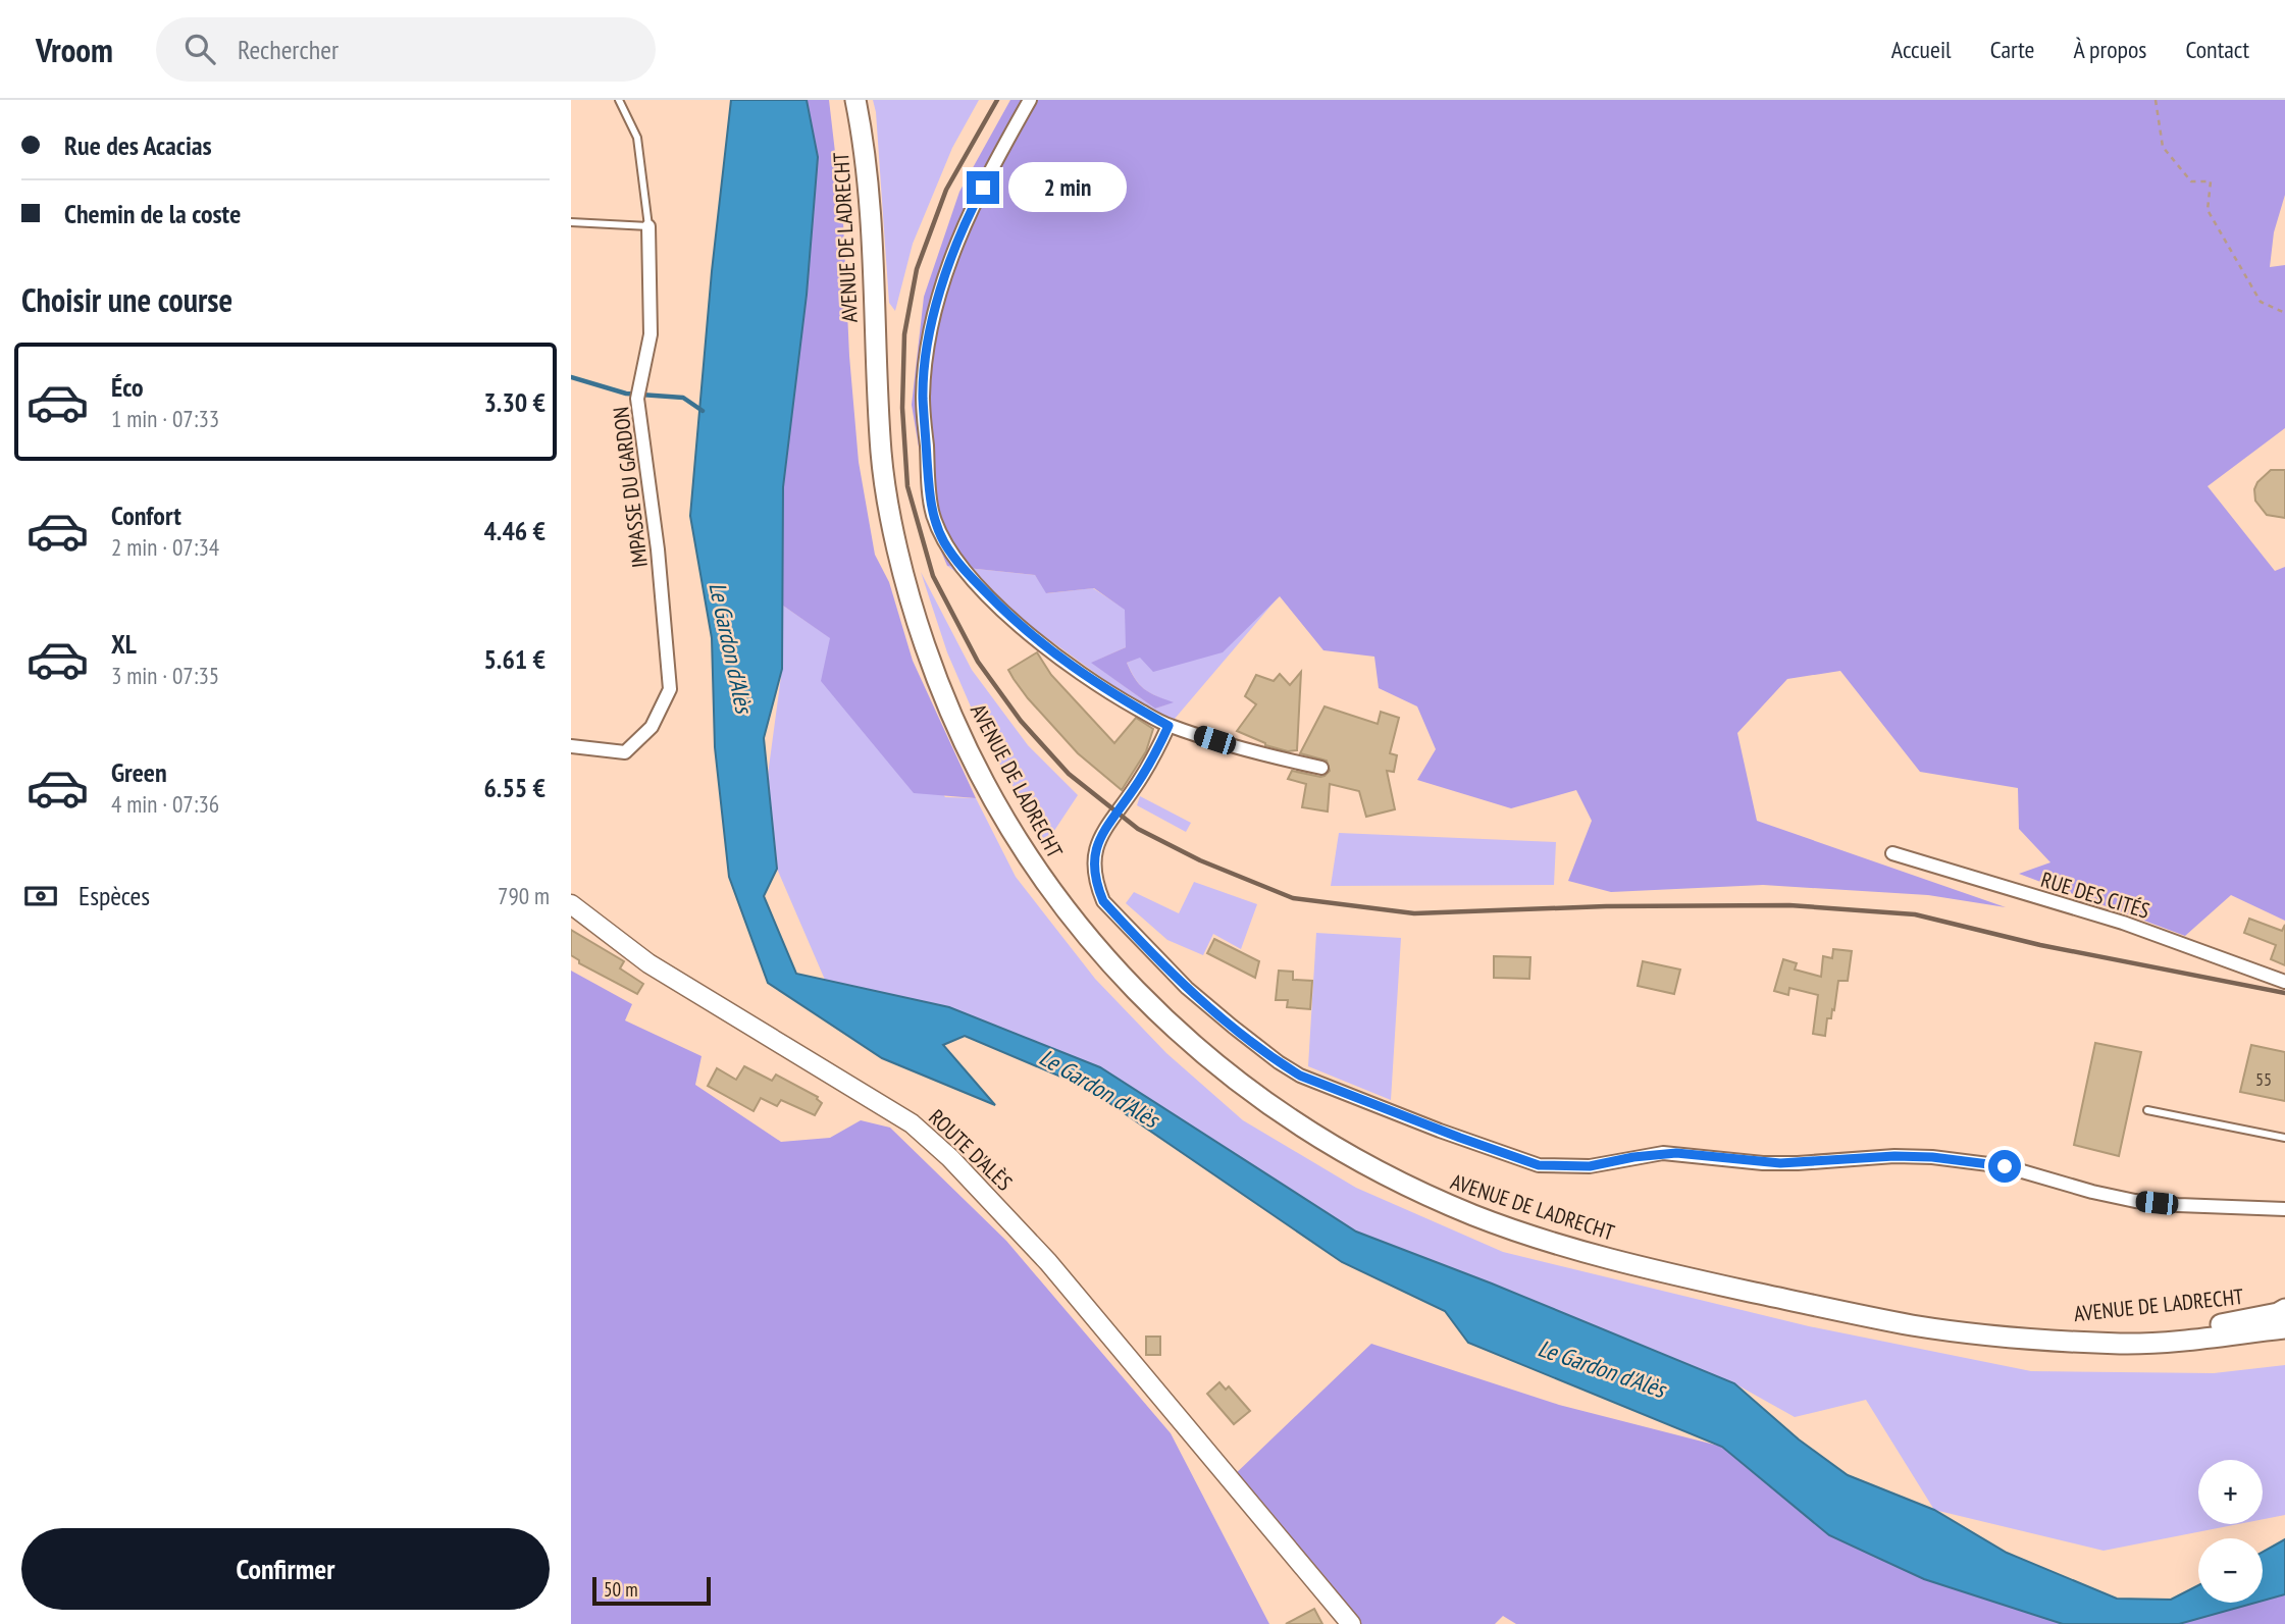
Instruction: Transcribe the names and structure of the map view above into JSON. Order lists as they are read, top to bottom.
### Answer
{
  "streets": {
    "main road": ["AVENUE DE LADRECHT", "ROUTE D'ALÈS"],
    "street": ["IMPASSE DU GARDON", "RUE DES CITÉS"]
  },
  "water": ["Le Gardon d'Alès"],
  "house_numbers": ["55"],
  "scale_bar": "50 m",
  "page": {
    "header": "Vroom",
    "search": "Rechercher",
    "nav": [
      "Accueil",
      "Carte",
      "À propos",
      "Contact"
    ],
    "banner": ["Rue des Acacias", "Chemin de la coste"],
    "bubble": "2 min",
    "heading": "Choisir une course",
    "list": [
      {
        "name": "Éco",
        "note": "1 min · 07:33",
        "value": "3.30 €"
      },
      {
        "name": "Confort",
        "note": "2 min · 07:34",
        "value": "4.46 €"
      },
      {
        "name": "XL",
        "note": "3 min · 07:35",
        "value": "5.61 €"
      },
      {
        "name": "Green",
        "note": "4 min · 07:36",
        "value": "6.55 €"
      }
    ],
    "pay": ["Espèces", "790 m"],
    "map_buttons": ["+", "−"],
    "buttons": "Confirmer",
    "scale": "50 m"
  }
}
